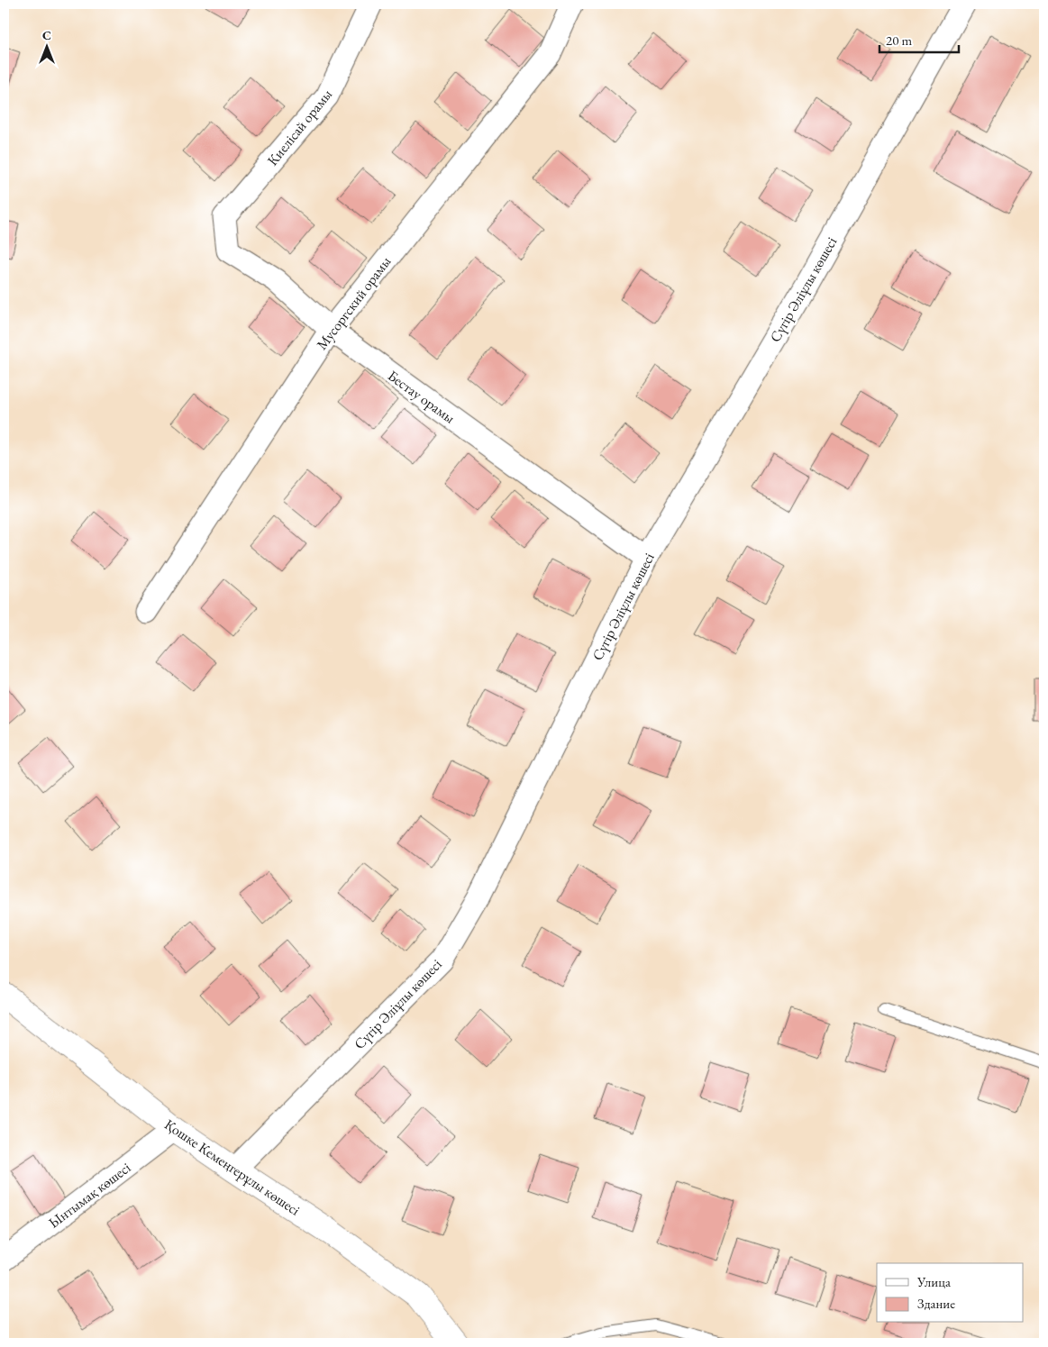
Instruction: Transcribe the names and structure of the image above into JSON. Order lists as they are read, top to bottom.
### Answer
{
  "streets": {
    "street": [
      "Киелісай орамы",
      "Сүгір Әліұлы көшесі",
      "Мусоргский орамы",
      "Бестау орамы",
      "Қошке Кемеңгерұлы көшесі",
      "Ынтымақ көшесі"
    ]
  },
  "crossings": [
    ["Киелісай орамы", "Бестау орамы"],
    ["Сүгір Әліұлы көшесі", "Бестау орамы"],
    ["Сүгір Әліұлы көшесі", "Қошке Кемеңгерұлы көшесі"],
    ["Мусоргский орамы", "Бестау орамы"],
    ["Қошке Кемеңгерұлы көшесі", "Ынтымақ көшесі"]
  ],
  "legend": ["Улица", "Здание"],
  "scale_bar": "20 m",
  "north": "top"
}
